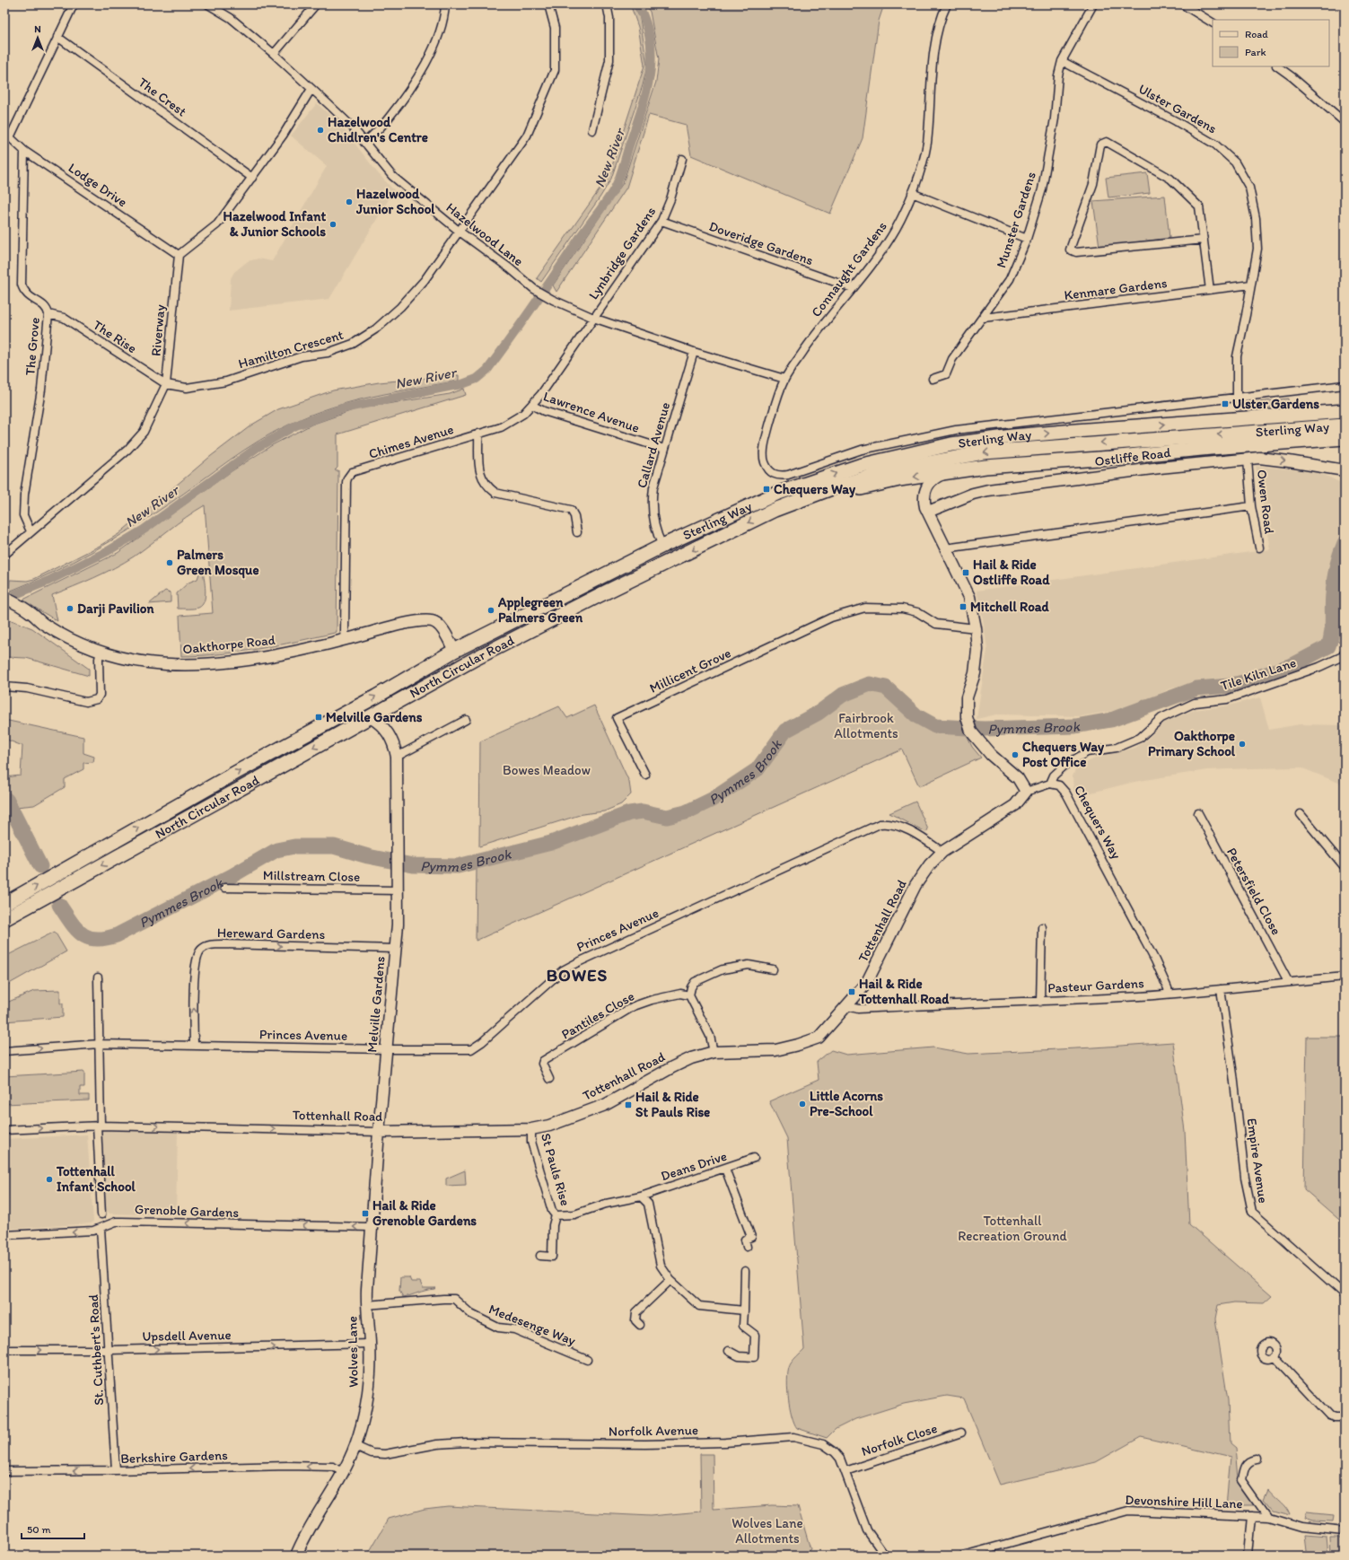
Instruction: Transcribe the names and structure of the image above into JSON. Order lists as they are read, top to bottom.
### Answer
{
  "streets": {
    "highway": ["Sterling Way", "North Circular Road"],
    "street": [
      "The Crest",
      "Ulster Gardens",
      "Lodge Drive",
      "Munster Gardens",
      "Hazelwood Lane",
      "Doveridge Gardens",
      "Lynbridge Gardens",
      "Connaught Gardens",
      "Kenmare Gardens",
      "Riverway",
      "The Rise",
      "The Grove",
      "Hamilton Crescent",
      "Lawrence Avenue",
      "Chimes Avenue",
      "Callard Avenue",
      "Ostliffe Road",
      "Owen Road",
      "Oakthorpe Road",
      "Millicent Grove",
      "Tile Kiln Lane",
      "Chequers Way",
      "Millstream Close",
      "Petersfield Close",
      "Tottenhall Road",
      "Princes Avenue",
      "Hereward Gardens",
      "Pasteur Gardens",
      "Melville Gardens",
      "Pantiles Close",
      "Empire Avenue",
      "Deans Drive",
      "St Pauls Rise",
      "Grenoble Gardens",
      "Medesenge Way",
      "Upsdell Avenue",
      "St. Cuthbert's Road",
      "Wolves Lane",
      "Norfolk Avenue",
      "Norfolk Close",
      "Berkshire Gardens",
      "Devonshire Hill Lane"
    ]
  },
  "crossings": [
    ["Ulster Gardens", "Munster Gardens"],
    ["Ulster Gardens", "Connaught Gardens"],
    ["Ulster Gardens", "Kenmare Gardens"],
    ["Lodge Drive", "Riverway"],
    ["Lodge Drive", "The Grove"],
    ["Munster Gardens", "Kenmare Gardens"],
    ["Hazelwood Lane", "Lynbridge Gardens"],
    ["Hazelwood Lane", "Connaught Gardens"],
    ["Hazelwood Lane", "Hamilton Crescent"],
    ["Hazelwood Lane", "Chimes Avenue"],
    ["Hazelwood Lane", "Callard Avenue"],
    ["Doveridge Gardens", "Lynbridge Gardens"],
    ["Doveridge Gardens", "Connaught Gardens"],
    ["Lynbridge Gardens", "Chimes Avenue"],
    ["Riverway", "The Rise"],
    ["Riverway", "The Grove"],
    ["Riverway", "Hamilton Crescent"],
    ["The Rise", "The Grove"],
    ["The Rise", "Hamilton Crescent"],
    ["Lawrence Avenue", "Chimes Avenue"],
    ["Lawrence Avenue", "Callard Avenue"],
    ["Sterling Way", "Callard Avenue"],
    ["Sterling Way", "North Circular Road"],
    ["Chimes Avenue", "Oakthorpe Road"],
    ["Callard Avenue", "North Circular Road"],
    ["Ostliffe Road", "Owen Road"],
    ["Oakthorpe Road", "North Circular Road"],
    ["North Circular Road", "Melville Gardens"],
    ["Tile Kiln Lane", "Chequers Way"],
    ["Chequers Way", "Pasteur Gardens"],
    ["Millstream Close", "Melville Gardens"],
    ["Petersfield Close", "Pasteur Gardens"],
    ["Tottenhall Road", "Princes Avenue"],
    ["Tottenhall Road", "Pasteur Gardens"],
    ["Tottenhall Road", "Melville Gardens"],
    ["Tottenhall Road", "St Pauls Rise"],
    ["Tottenhall Road", "Wolves Lane"],
    ["Princes Avenue", "Hereward Gardens"],
    ["Princes Avenue", "Melville Gardens"],
    ["Hereward Gardens", "Melville Gardens"],
    ["Pasteur Gardens", "Empire Avenue"],
    ["Melville Gardens", "Wolves Lane"],
    ["Deans Drive", "St Pauls Rise"],
    ["Grenoble Gardens", "St. Cuthbert's Road"],
    ["Grenoble Gardens", "Wolves Lane"],
    ["Medesenge Way", "Wolves Lane"],
    ["Upsdell Avenue", "St. Cuthbert's Road"],
    ["Upsdell Avenue", "Wolves Lane"],
    ["St. Cuthbert's Road", "Berkshire Gardens"],
    ["Wolves Lane", "Norfolk Avenue"],
    ["Wolves Lane", "Berkshire Gardens"],
    ["Norfolk Avenue", "Norfolk Close"]
  ],
  "one_way": ["Grenoble Gardens", "Upsdell Avenue", "Berkshire Gardens"],
  "districts": ["BOWES"],
  "water": ["New River", "Pymmes Brook"],
  "parks": [
    "Fairbrook Allotments",
    "Bowes Meadow",
    "Tottenhall Recreation Ground",
    "Wolves Lane Allotments"
  ],
  "places": {
    "other": [
      "Hazelwood Chidlren's Centre",
      "Hazelwood Junior School",
      "Hazelwood Infant & Junior Schools",
      "Palmers Green Mosque",
      "Darji Pavilion",
      "Applegreen Palmers Green",
      "Oakthorpe Primary School",
      "Chequers Way Post Office",
      "Little Acorns Pre-School",
      "Tottenhall Infant School"
    ],
    "transit": [
      "Ulster Gardens",
      "Chequers Way",
      "Hail & Ride Ostliffe Road",
      "Mitchell Road",
      "Melville Gardens",
      "Hail & Ride Tottenhall Road",
      "Hail & Ride St Pauls Rise",
      "Hail & Ride Grenoble Gardens"
    ]
  },
  "legend": ["Road", "Park"],
  "scale_bar": "50 m",
  "north": "top"
}
